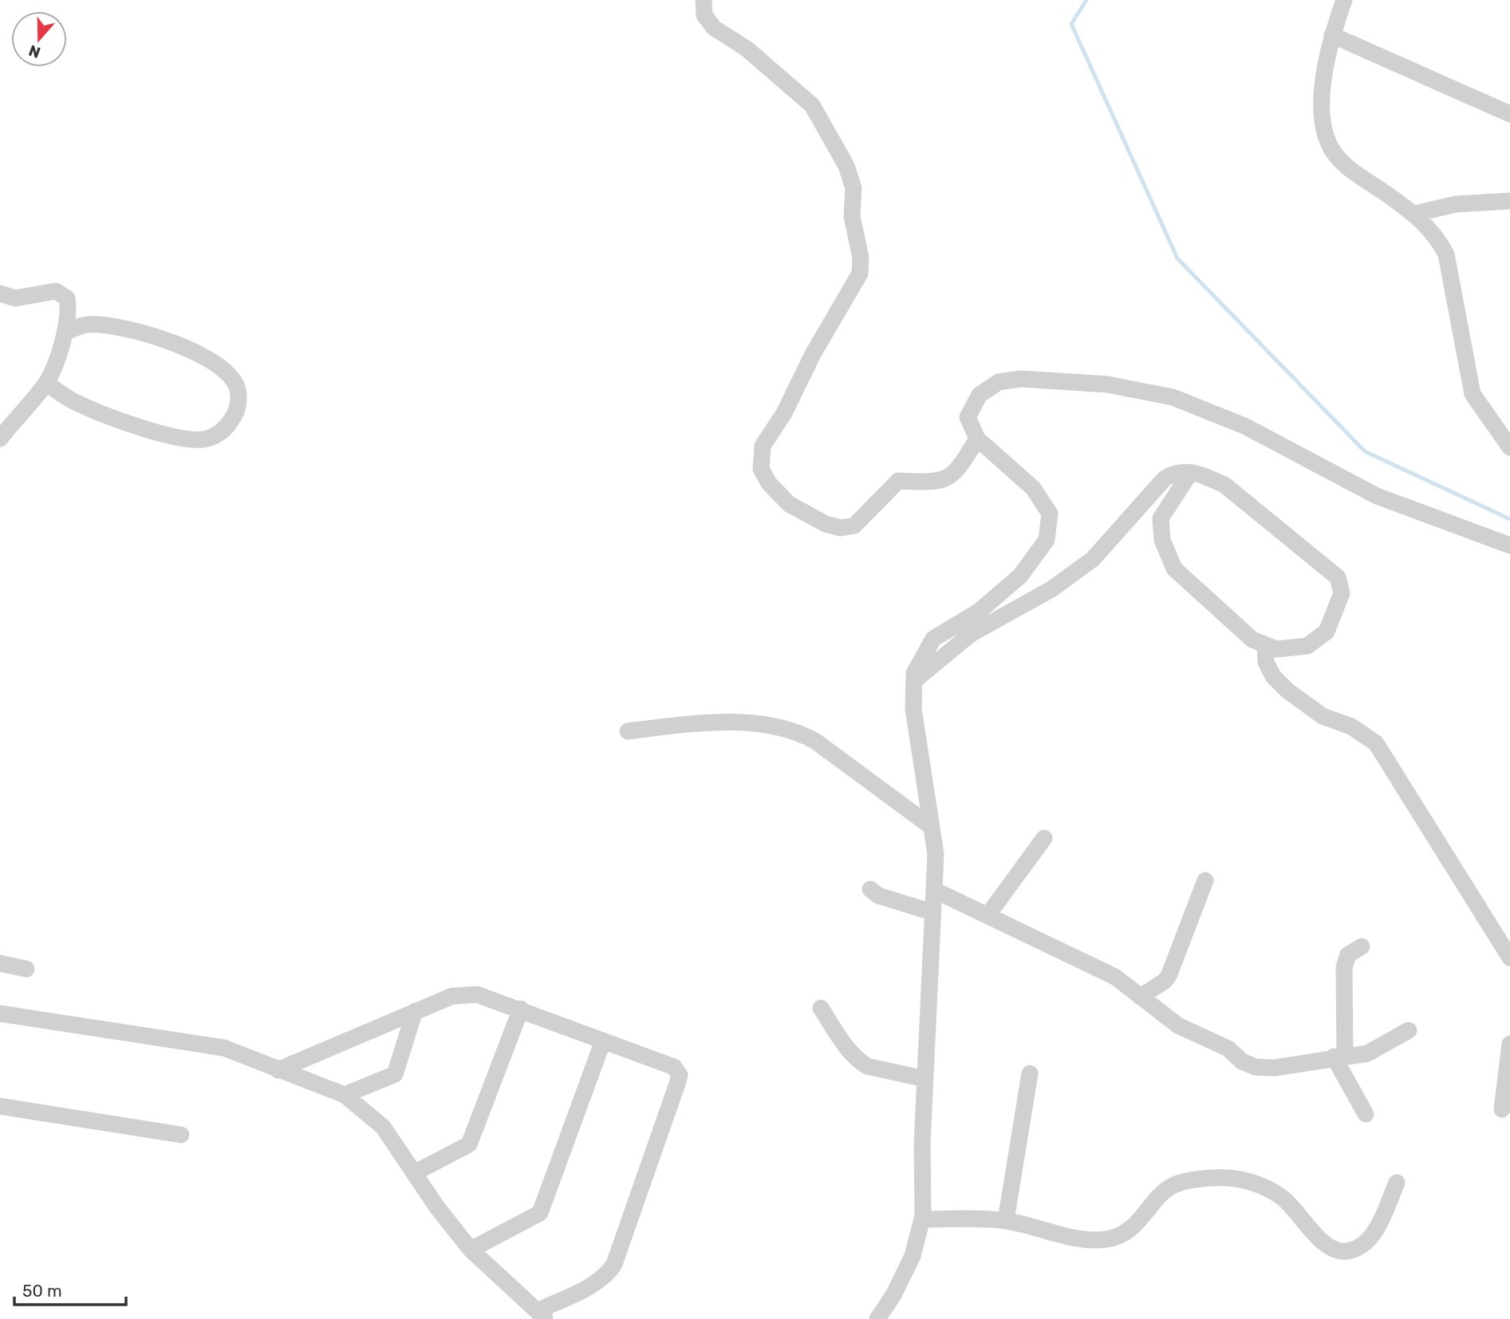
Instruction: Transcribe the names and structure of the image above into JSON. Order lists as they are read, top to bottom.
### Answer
{
  "scale_bar": "50 m",
  "north": "bottom"
}
